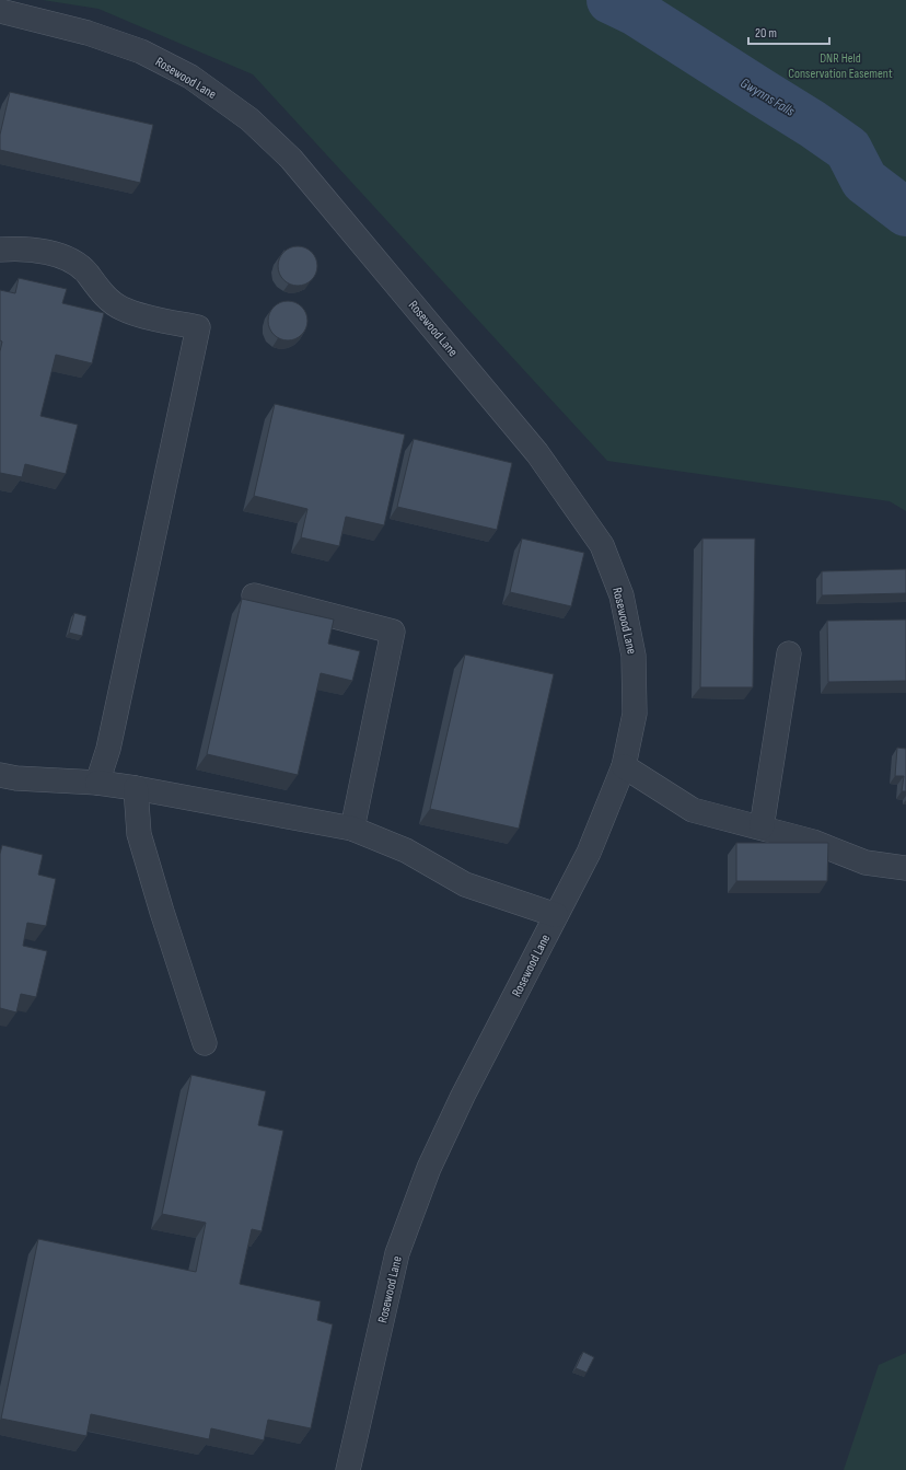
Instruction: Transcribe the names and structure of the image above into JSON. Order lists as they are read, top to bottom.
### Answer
{
  "streets": {
    "lane": ["Rosewood Lane"]
  },
  "water": ["Gwynns Falls"],
  "parks": ["DNR Held Conservation Easement"],
  "scale_bar": "20 m"
}
